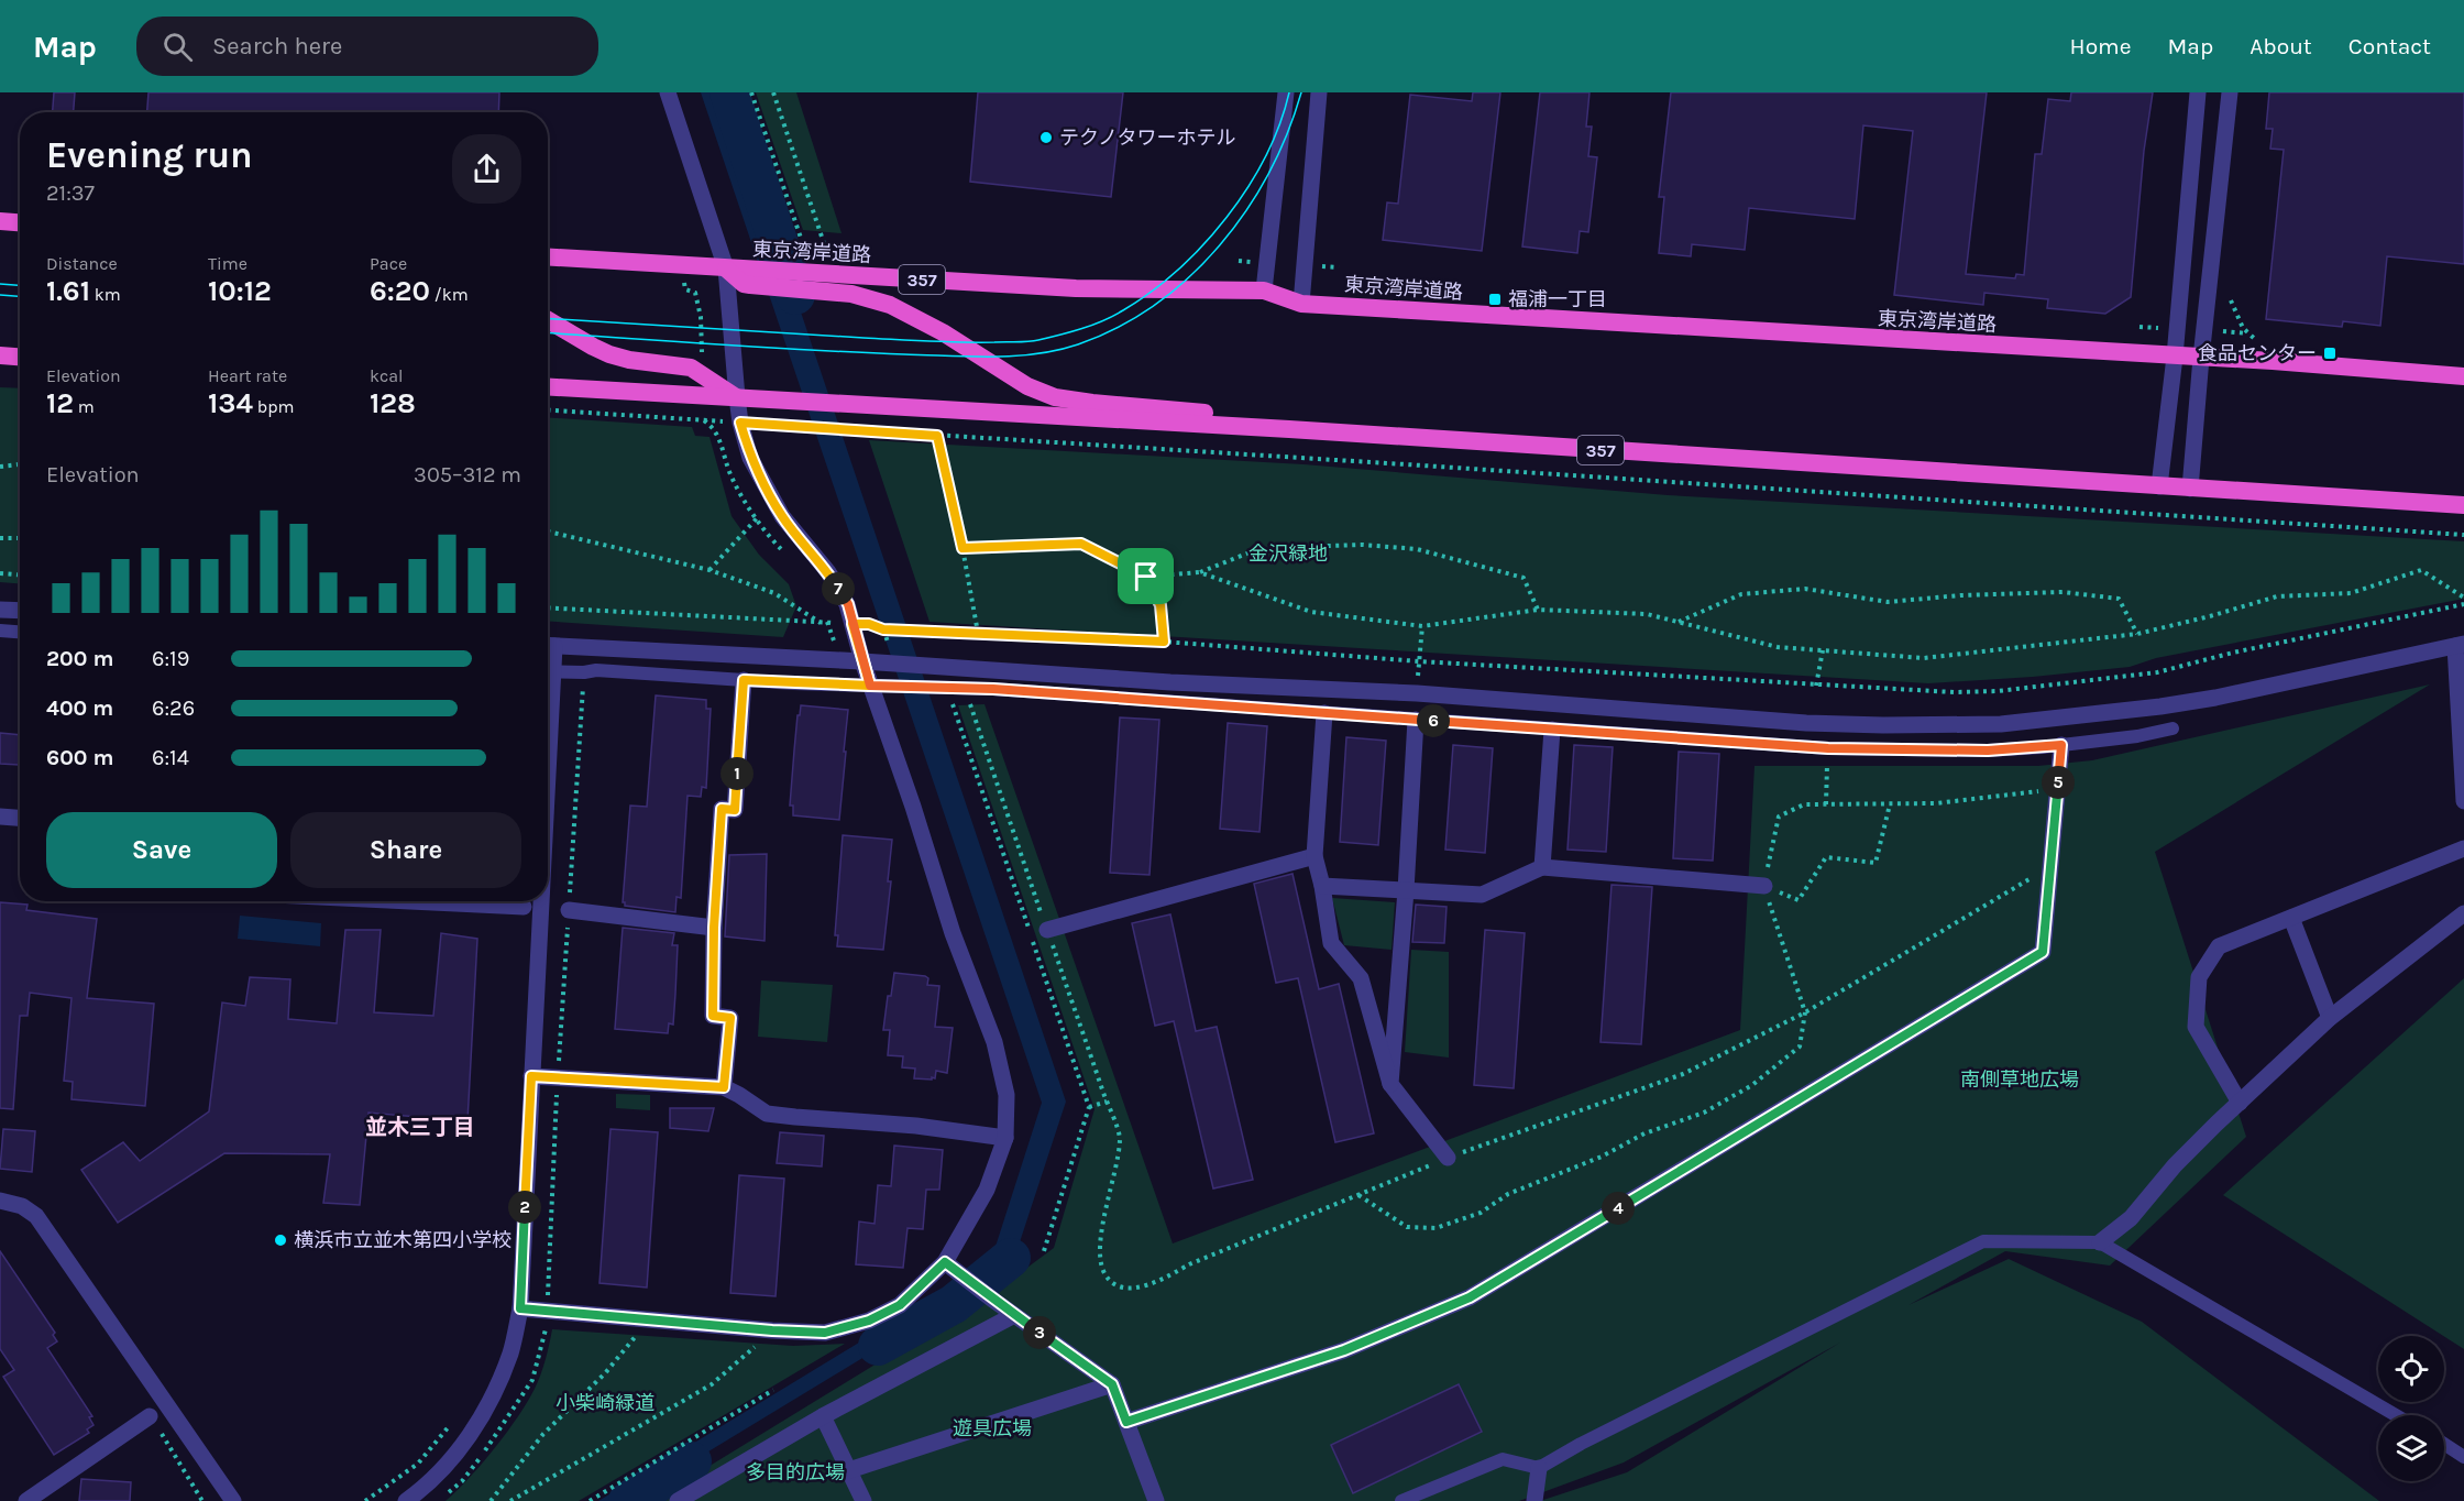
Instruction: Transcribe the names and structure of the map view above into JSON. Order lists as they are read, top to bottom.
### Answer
{
  "streets": {
    "highway": ["東京湾岸道路", "357"]
  },
  "crossings": [
    ["東京湾岸道路", "357"]
  ],
  "districts": ["並木三丁目"],
  "parks": [
    "金沢緑地",
    "南側草地広場",
    "小柴崎緑道",
    "遊具広場",
    "多目的広場"
  ],
  "places": {
    "other": ["テクノタワーホテル", "横浜市立並木第四小学校"],
    "transit": ["福浦一丁目", "食品センター"]
  },
  "page": {
    "header": "Map",
    "search": "Search here",
    "nav": [
      "Home",
      "Map",
      "About",
      "Contact"
    ],
    "heading": ["Evening run", "21:37"],
    "stats": [
      ["Distance", "1.61 km"],
      ["Time", "10:12"],
      ["Pace", "6:20 /km"],
      ["Elevation", "12 m"],
      ["Heart rate", "134 bpm"],
      ["kcal", "128"]
    ],
    "chart": ["Elevation", "305–312 m"],
    "pins": [
      "7",
      "6",
      "1",
      "5",
      "2",
      "4",
      "3"
    ],
    "list": [
      {
        "name": "200 m",
        "note": "6:19"
      },
      {
        "name": "400 m",
        "note": "6:26"
      },
      {
        "name": "600 m",
        "note": "6:14"
      }
    ],
    "buttons": ["Save", "Share"]
  }
}
